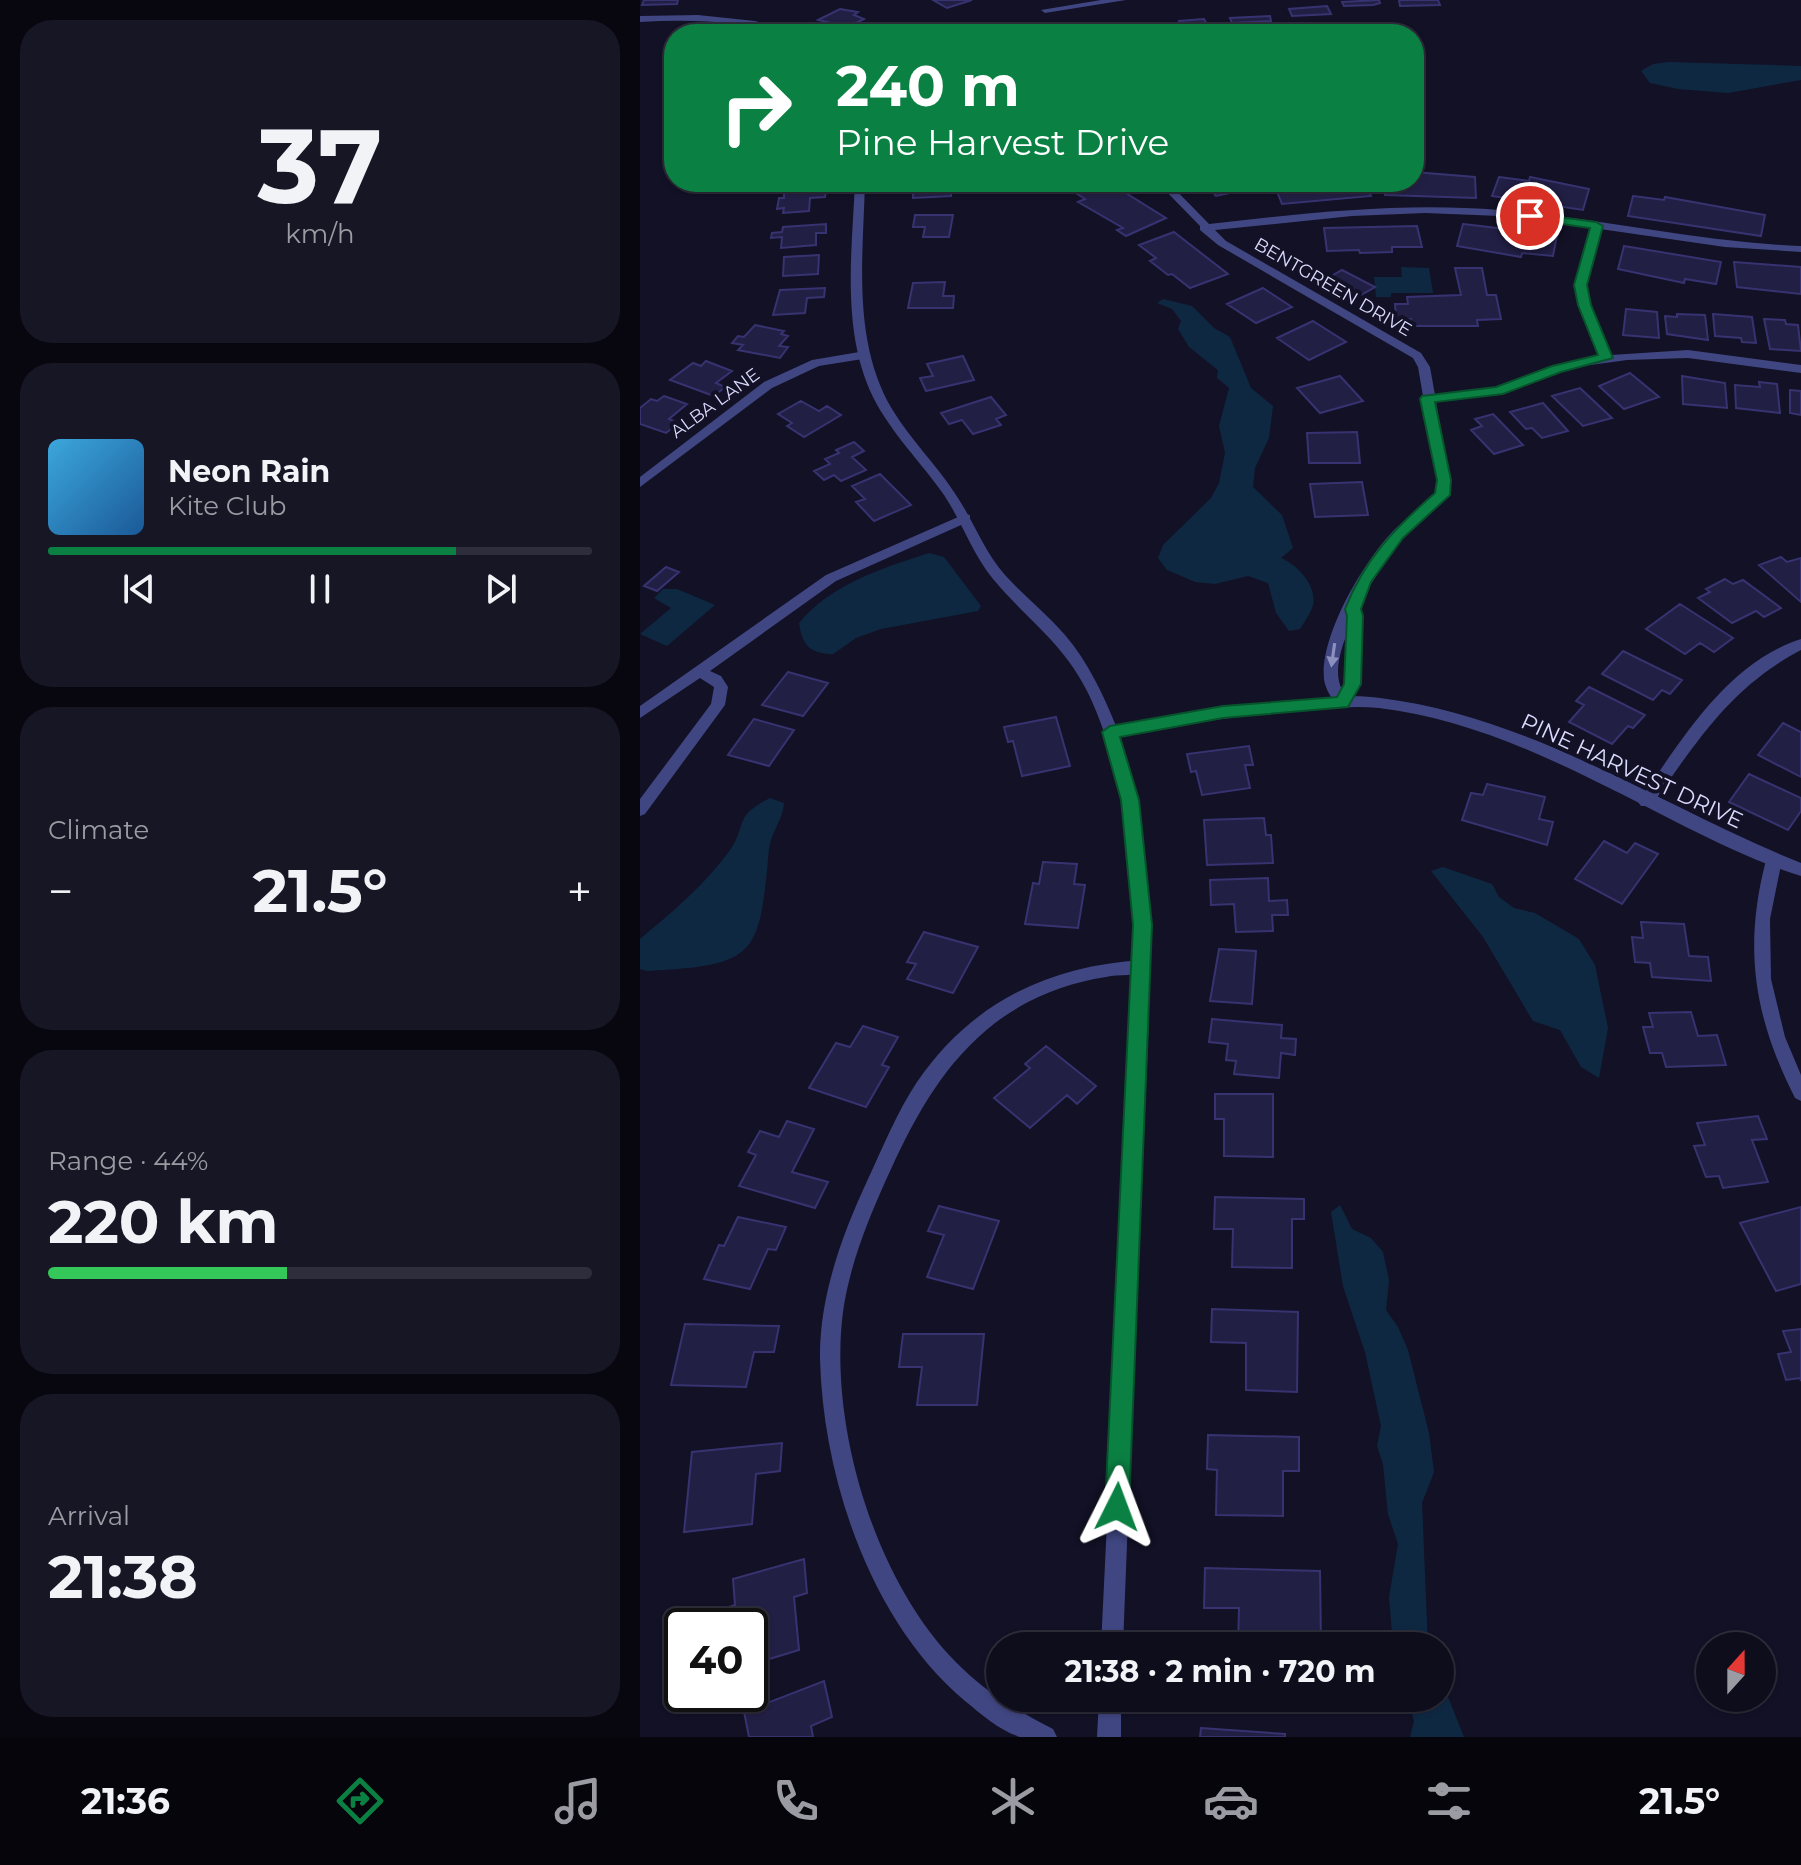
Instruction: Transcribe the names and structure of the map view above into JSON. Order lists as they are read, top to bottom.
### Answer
{
  "streets": {
    "street": ["BENTGREEN DRIVE", "ALBA LANE", "PINE HARVEST DRIVE"]
  },
  "crossings": [
    ["BENTGREEN DRIVE", "PINE HARVEST DRIVE"]
  ],
  "north": "top",
  "page": {
    "tile": [
      ["37", "km/h"],
      "Climate",
      ["Range · 44%", "220 km"],
      ["Arrival", "21:38"]
    ],
    "turn": ["240 m", "Pine Harvest Drive"],
    "song": ["Neon Rain", "Kite Club"],
    "heat": ["−", "21.5°", "+"],
    "limit": "40",
    "trip": "21:38 · 2 min · 720 m",
    "tabs": ["21:36", "21.5°"]
  }
}
